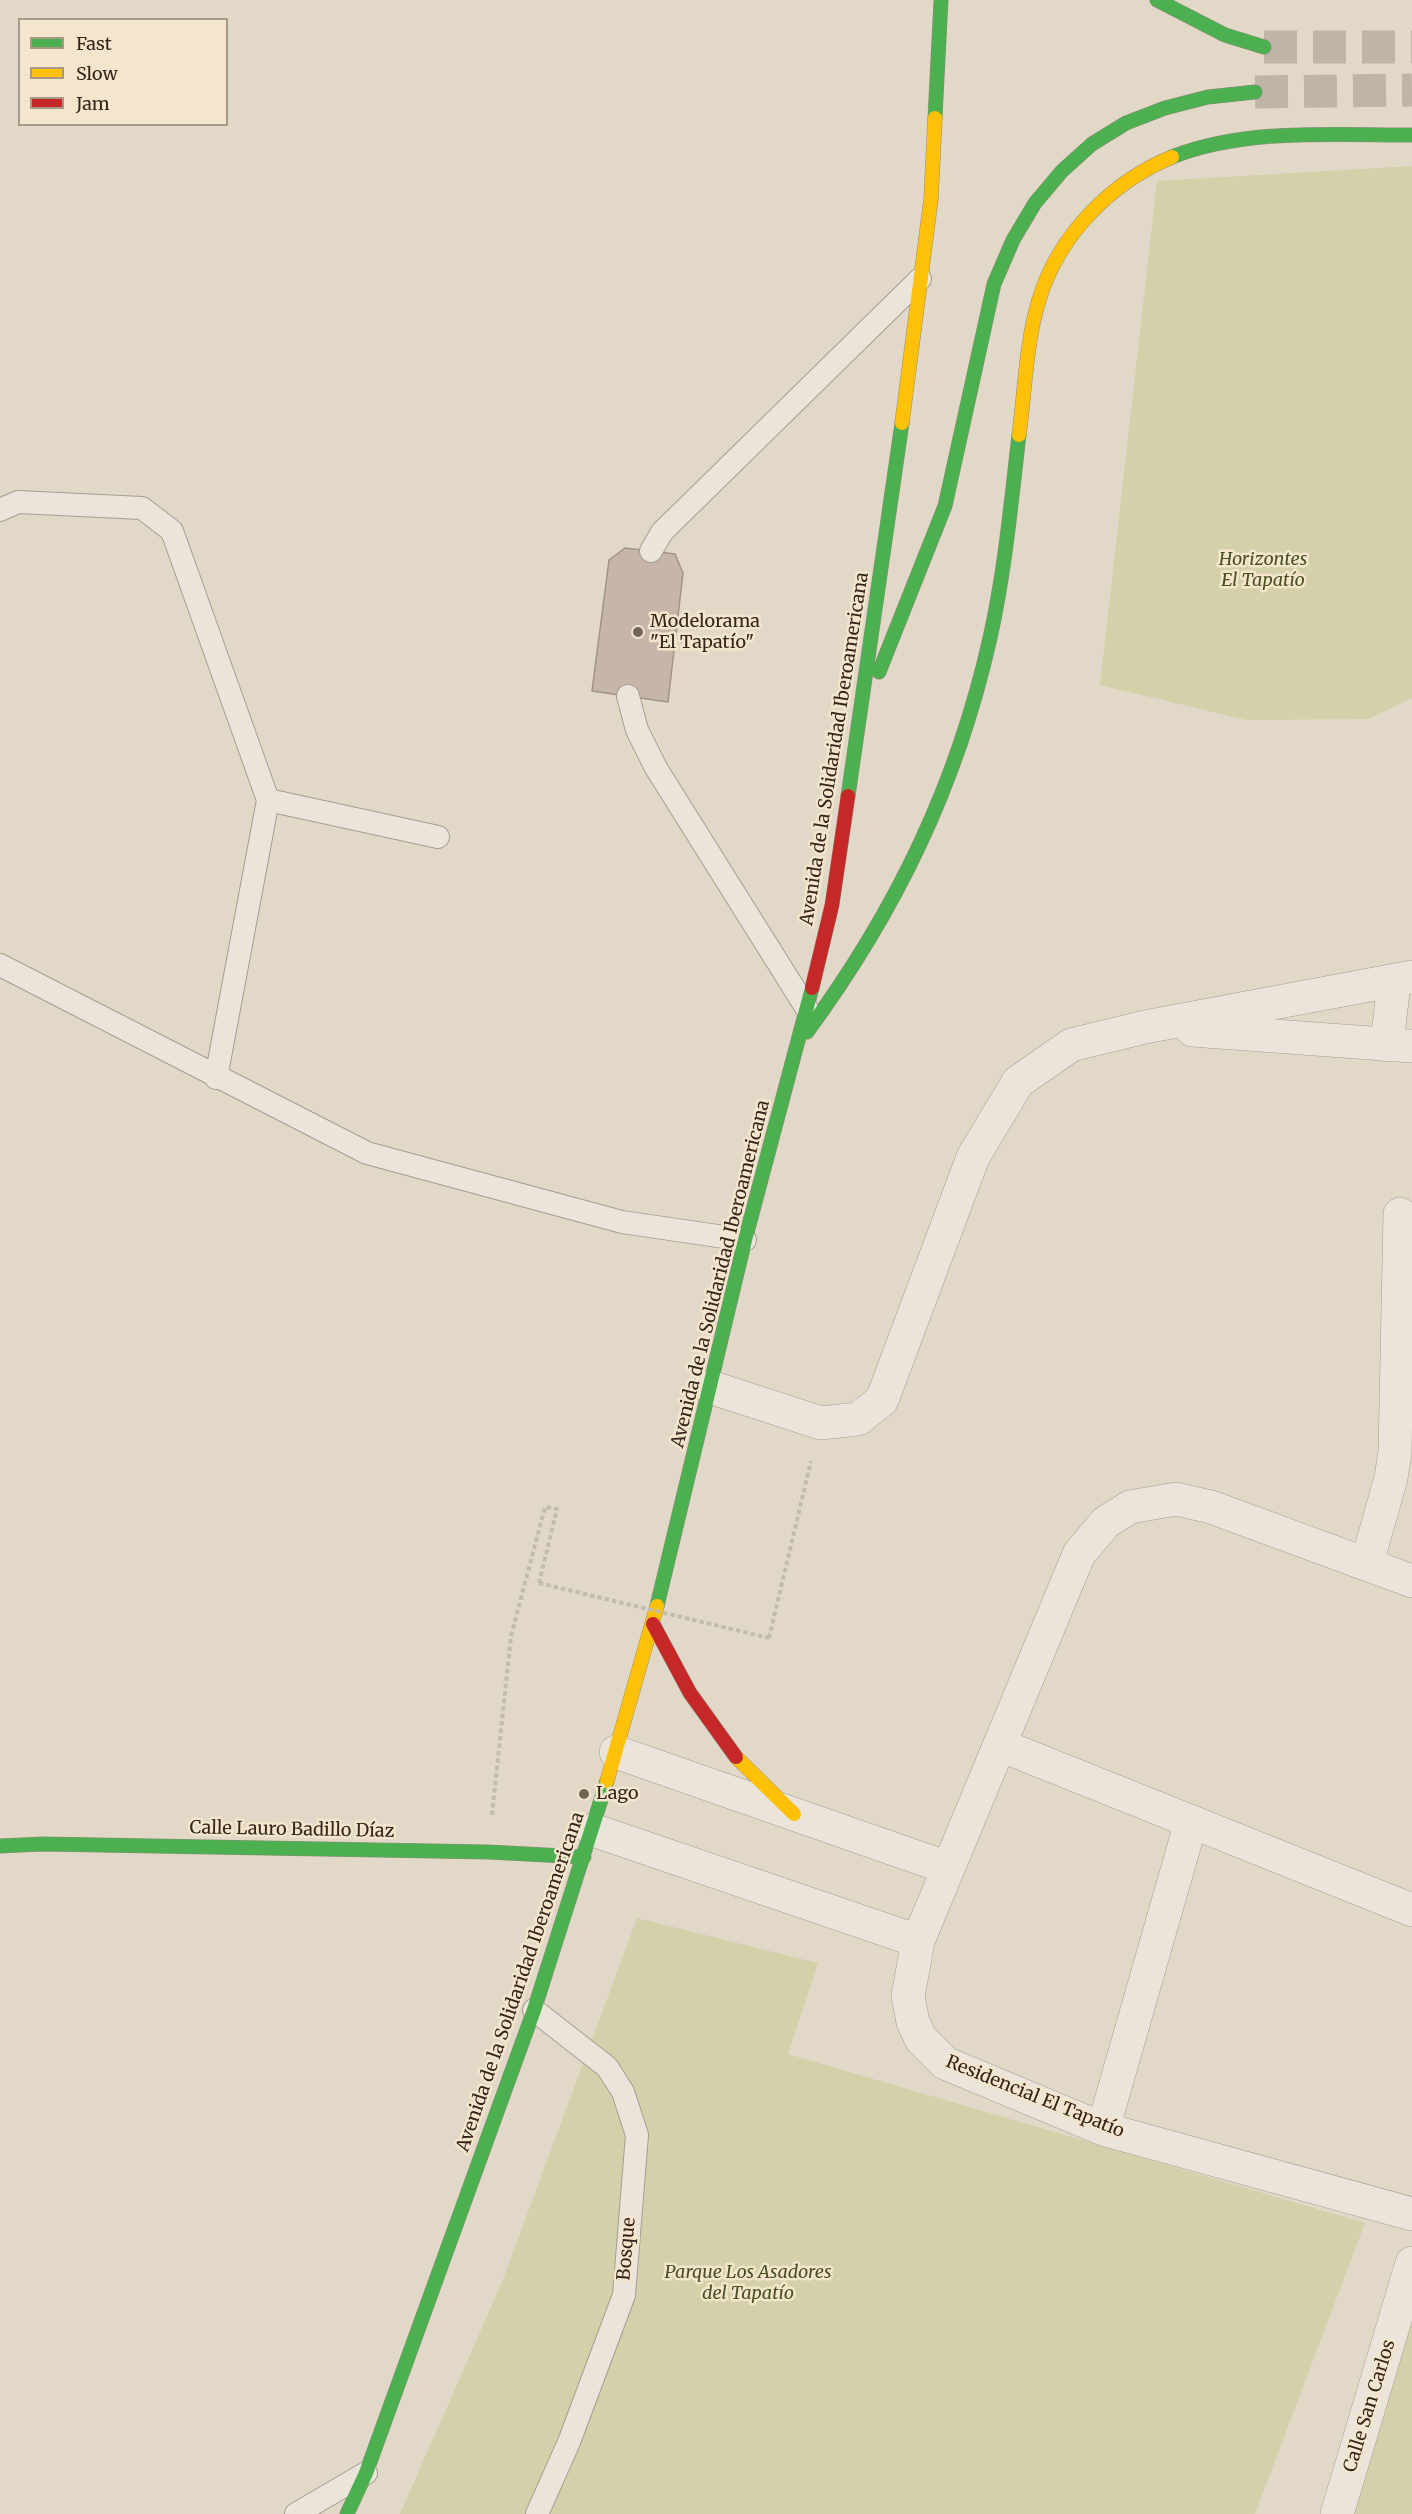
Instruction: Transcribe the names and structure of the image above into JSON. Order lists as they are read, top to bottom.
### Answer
{
  "streets": {
    "main road": ["Avenida de la Solidaridad Iberoamericana", "Calle Lauro Badillo Díaz"],
    "street": ["Residencial El Tapatío", "Calle San Carlos"],
    "lane": ["Bosque"]
  },
  "crossings": [
    ["Avenida de la Solidaridad Iberoamericana", "Calle Lauro Badillo Díaz"],
    ["Avenida de la Solidaridad Iberoamericana", "Bosque"]
  ],
  "parks": ["Horizontes El Tapatío", "Parque Los Asadores del Tapatío"],
  "places": ["Modelorama \"El Tapatío\"", "Lago"],
  "legend": ["Fast", "Slow", "Jam"]
}
